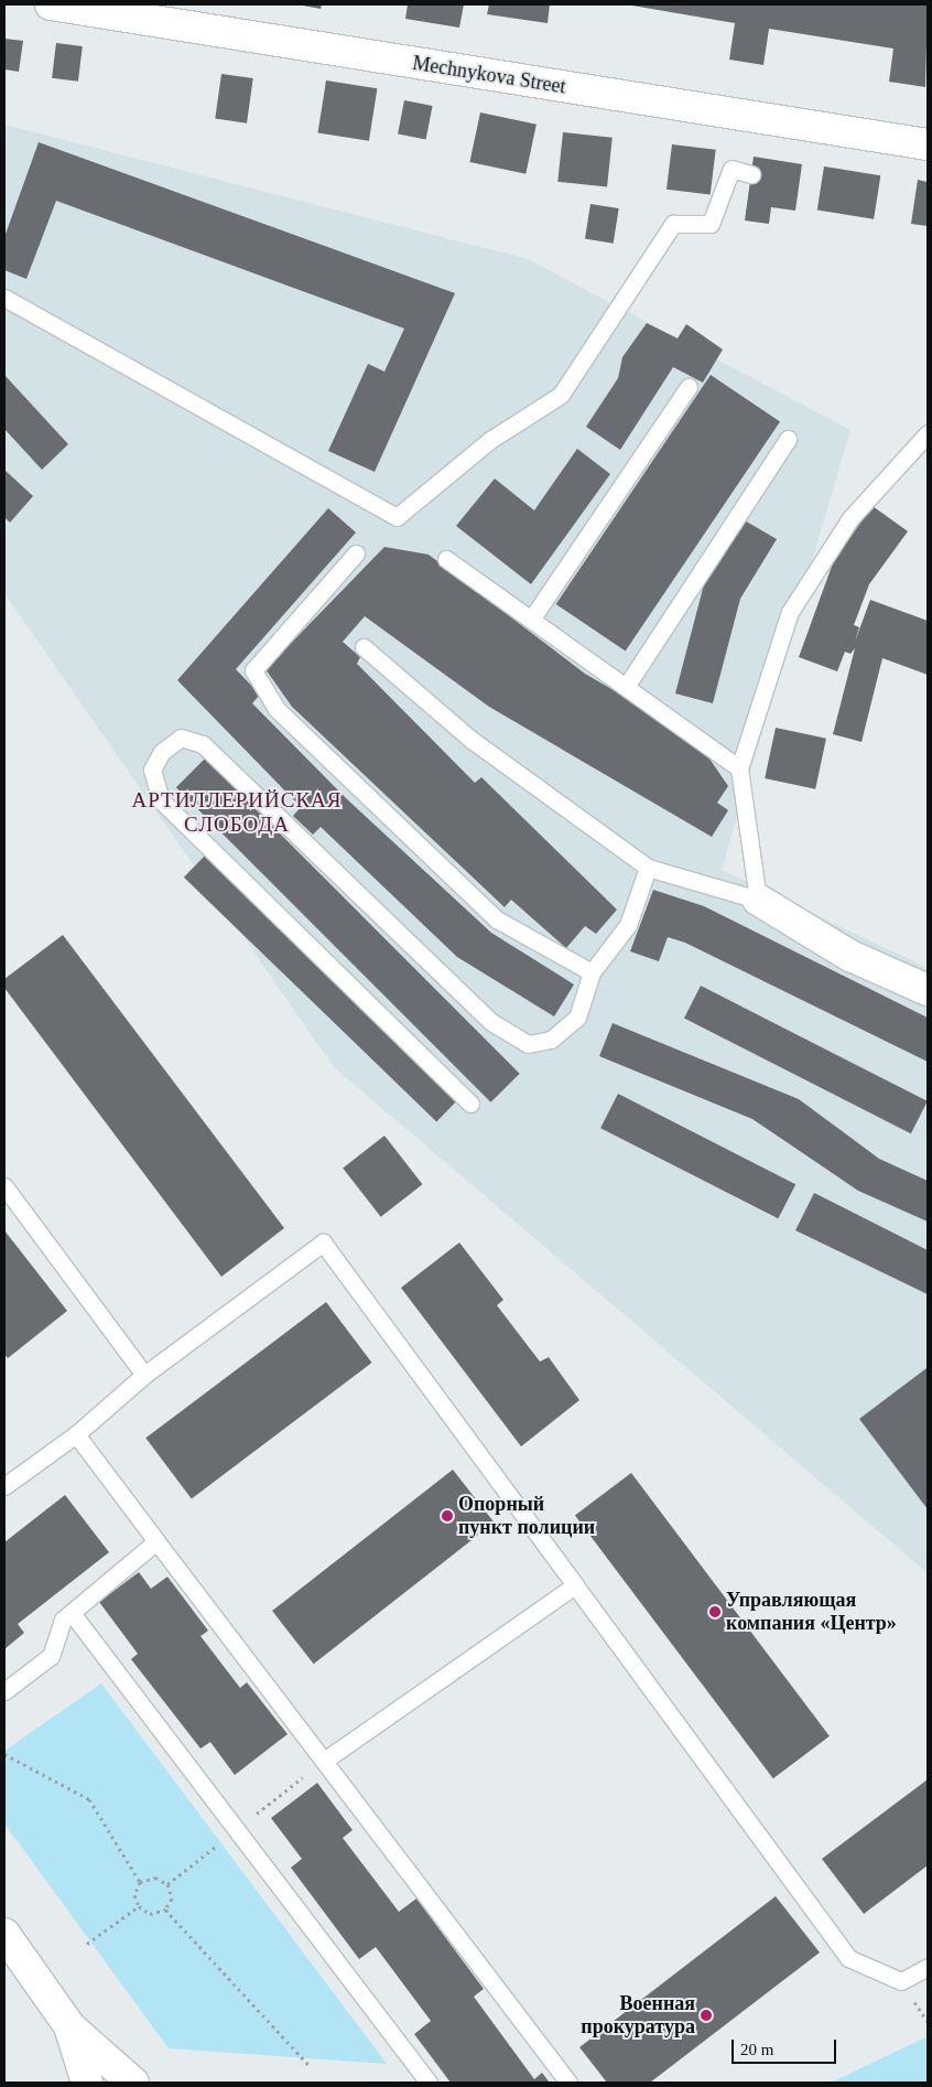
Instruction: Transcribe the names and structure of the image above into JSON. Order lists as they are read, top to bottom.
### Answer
{
  "streets": {
    "street": ["Mechnykova Street"]
  },
  "districts": ["АРТИЛЛЕРИЙСКАЯ СЛОБОДА"],
  "places": ["Опорный пункт полиции", "Управляющая компания «Центр»", "Военная прокуратура"],
  "scale_bar": "20 m"
}
